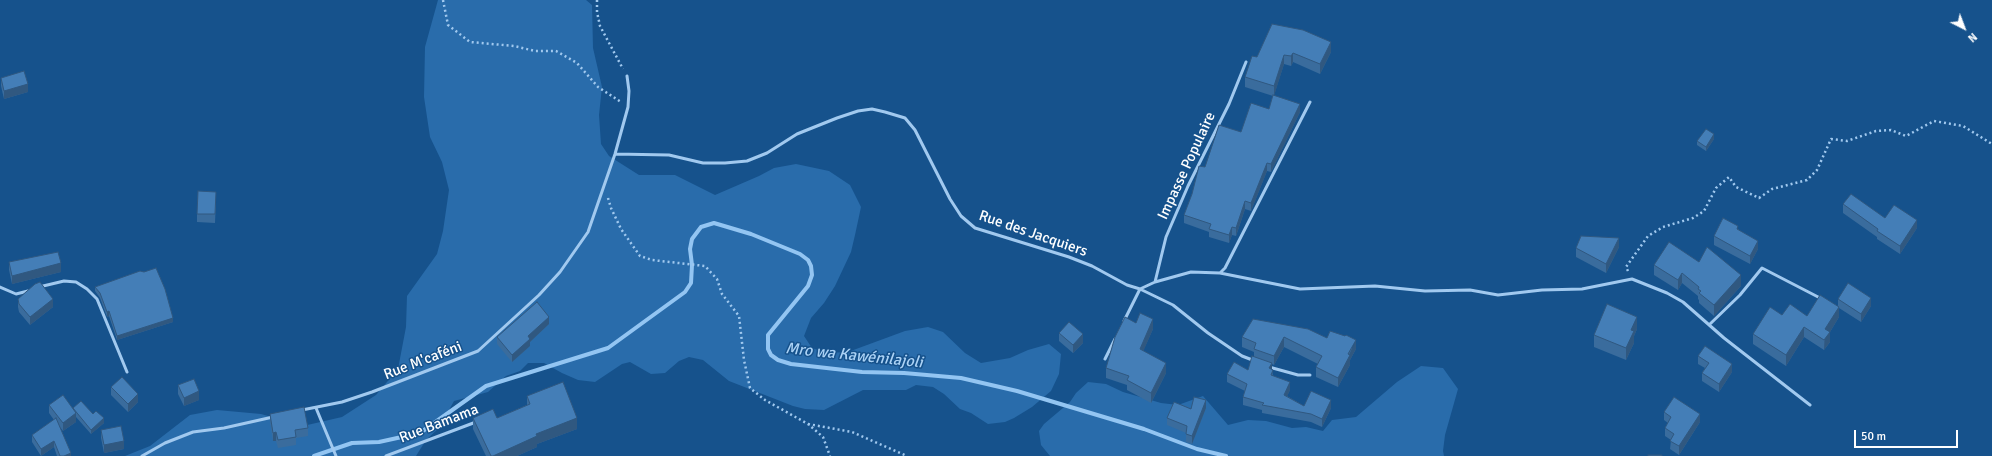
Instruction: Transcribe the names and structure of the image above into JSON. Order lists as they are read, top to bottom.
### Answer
{
  "streets": {
    "lane": [
      "Impasse Populaire",
      "Rue des Jacquiers",
      "Rue M'caféni",
      "Rue Bamama"
    ]
  },
  "crossings": [
    ["Rue des Jacquiers", "Rue M'caféni"]
  ],
  "water": ["Mro wa Kawénilajoli"],
  "scale_bar": "50 m",
  "north": "bottom right"
}
